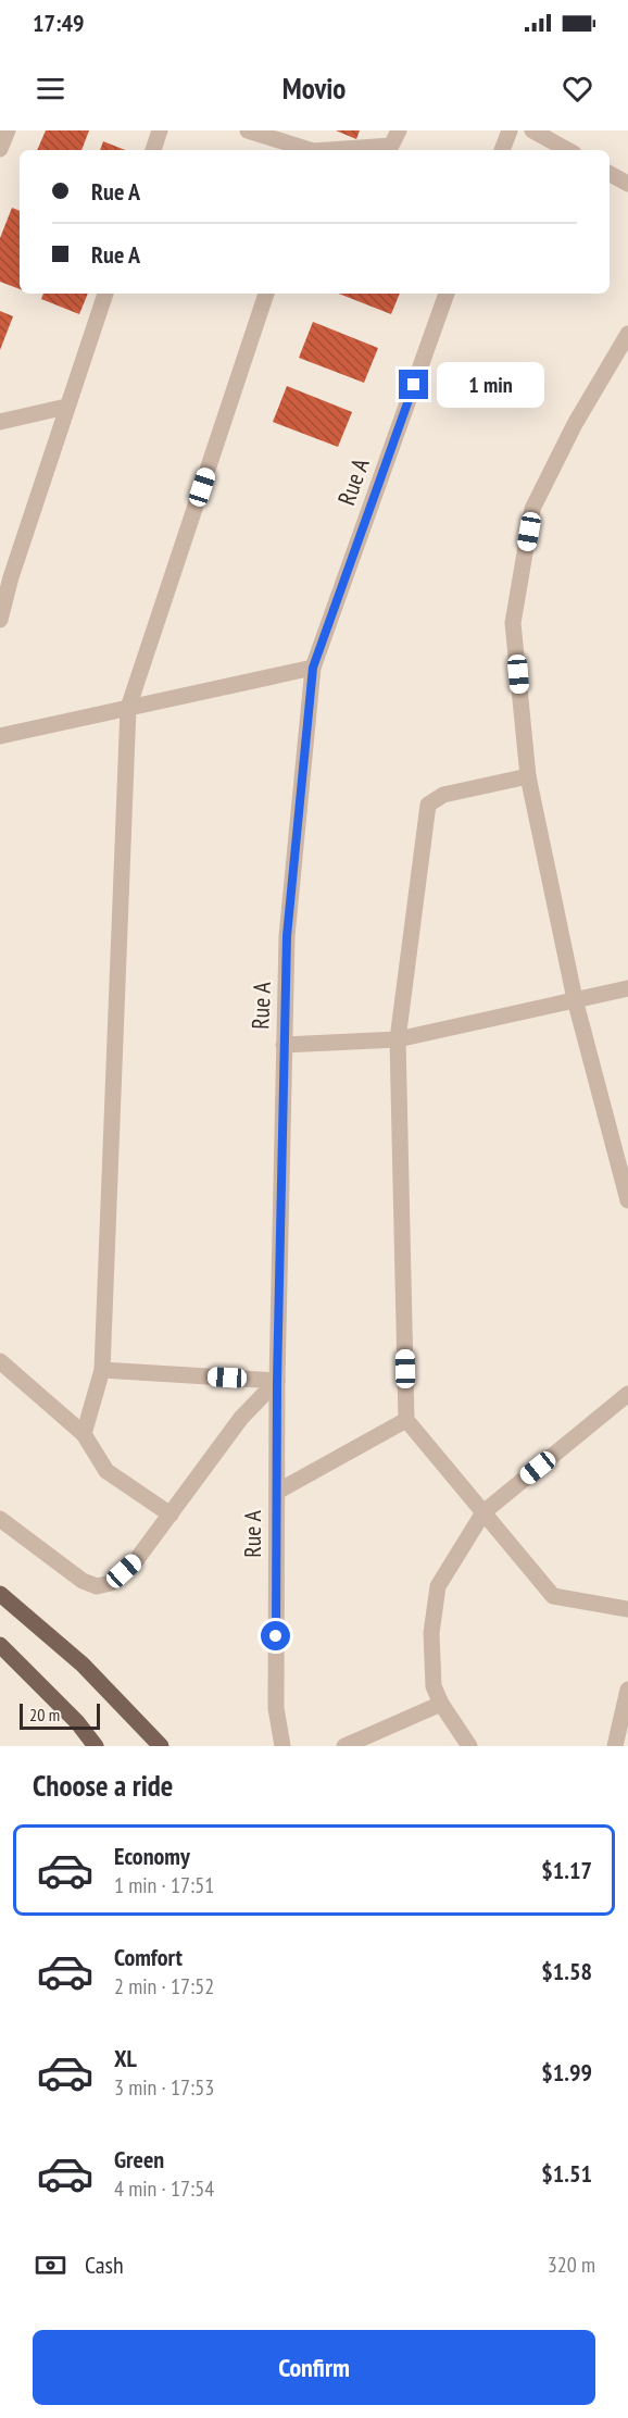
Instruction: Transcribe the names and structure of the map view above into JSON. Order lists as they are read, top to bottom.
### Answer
{
  "streets": {
    "street": ["Rue A"]
  },
  "scale_bar": "20 m",
  "page": {
    "status": "17:49",
    "header": "Movio",
    "banner": ["Rue A", "Rue A"],
    "bubble": "1 min",
    "scale": "20 m",
    "heading": "Choose a ride",
    "list": [
      {
        "name": "Economy",
        "note": "1 min · 17:51",
        "value": "$1.17"
      },
      {
        "name": "Comfort",
        "note": "2 min · 17:52",
        "value": "$1.58"
      },
      {
        "name": "XL",
        "note": "3 min · 17:53",
        "value": "$1.99"
      },
      {
        "name": "Green",
        "note": "4 min · 17:54",
        "value": "$1.51"
      }
    ],
    "pay": ["Cash", "320 m"],
    "buttons": "Confirm"
  }
}
